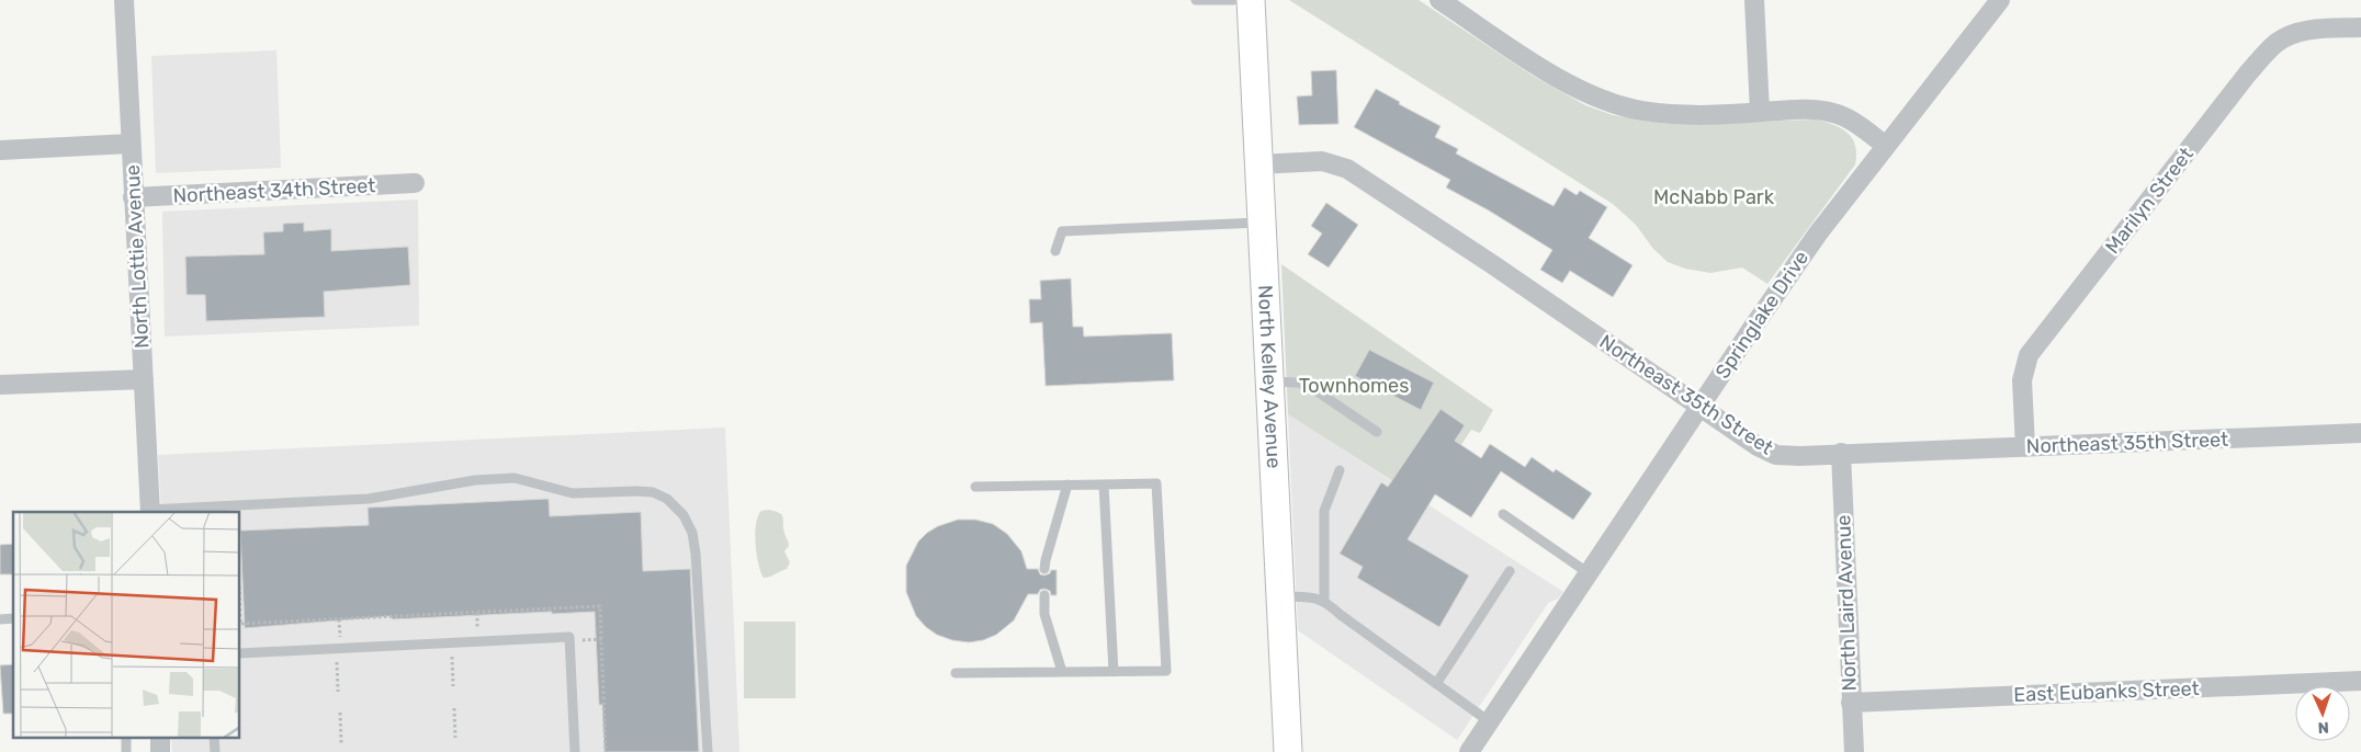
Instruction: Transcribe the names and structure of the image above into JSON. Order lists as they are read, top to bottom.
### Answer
{
  "streets": {
    "main road": ["North Kelley Avenue"],
    "street": [
      "Northeast 34th Street",
      "Marilyn Street",
      "North Lottie Avenue",
      "Springlake Drive",
      "Northeast 35th Street",
      "North Laird Avenue",
      "East Eubanks Street"
    ]
  },
  "crossings": [
    ["Northeast 34th Street", "North Lottie Avenue"],
    ["Marilyn Street", "Northeast 35th Street"],
    ["Springlake Drive", "Northeast 35th Street"],
    ["North Kelley Avenue", "Northeast 35th Street"],
    ["Northeast 35th Street", "North Laird Avenue"],
    ["North Laird Avenue", "East Eubanks Street"]
  ],
  "parks": ["McNabb Park", "Townhomes"],
  "north": "bottom"
}
